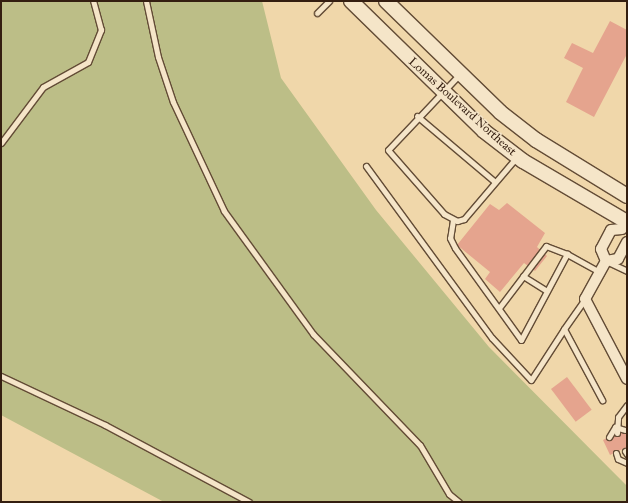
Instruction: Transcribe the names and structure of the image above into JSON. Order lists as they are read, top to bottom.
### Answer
{
  "streets": {
    "main road": ["Lomas Boulevard Northeast"]
  }
}
